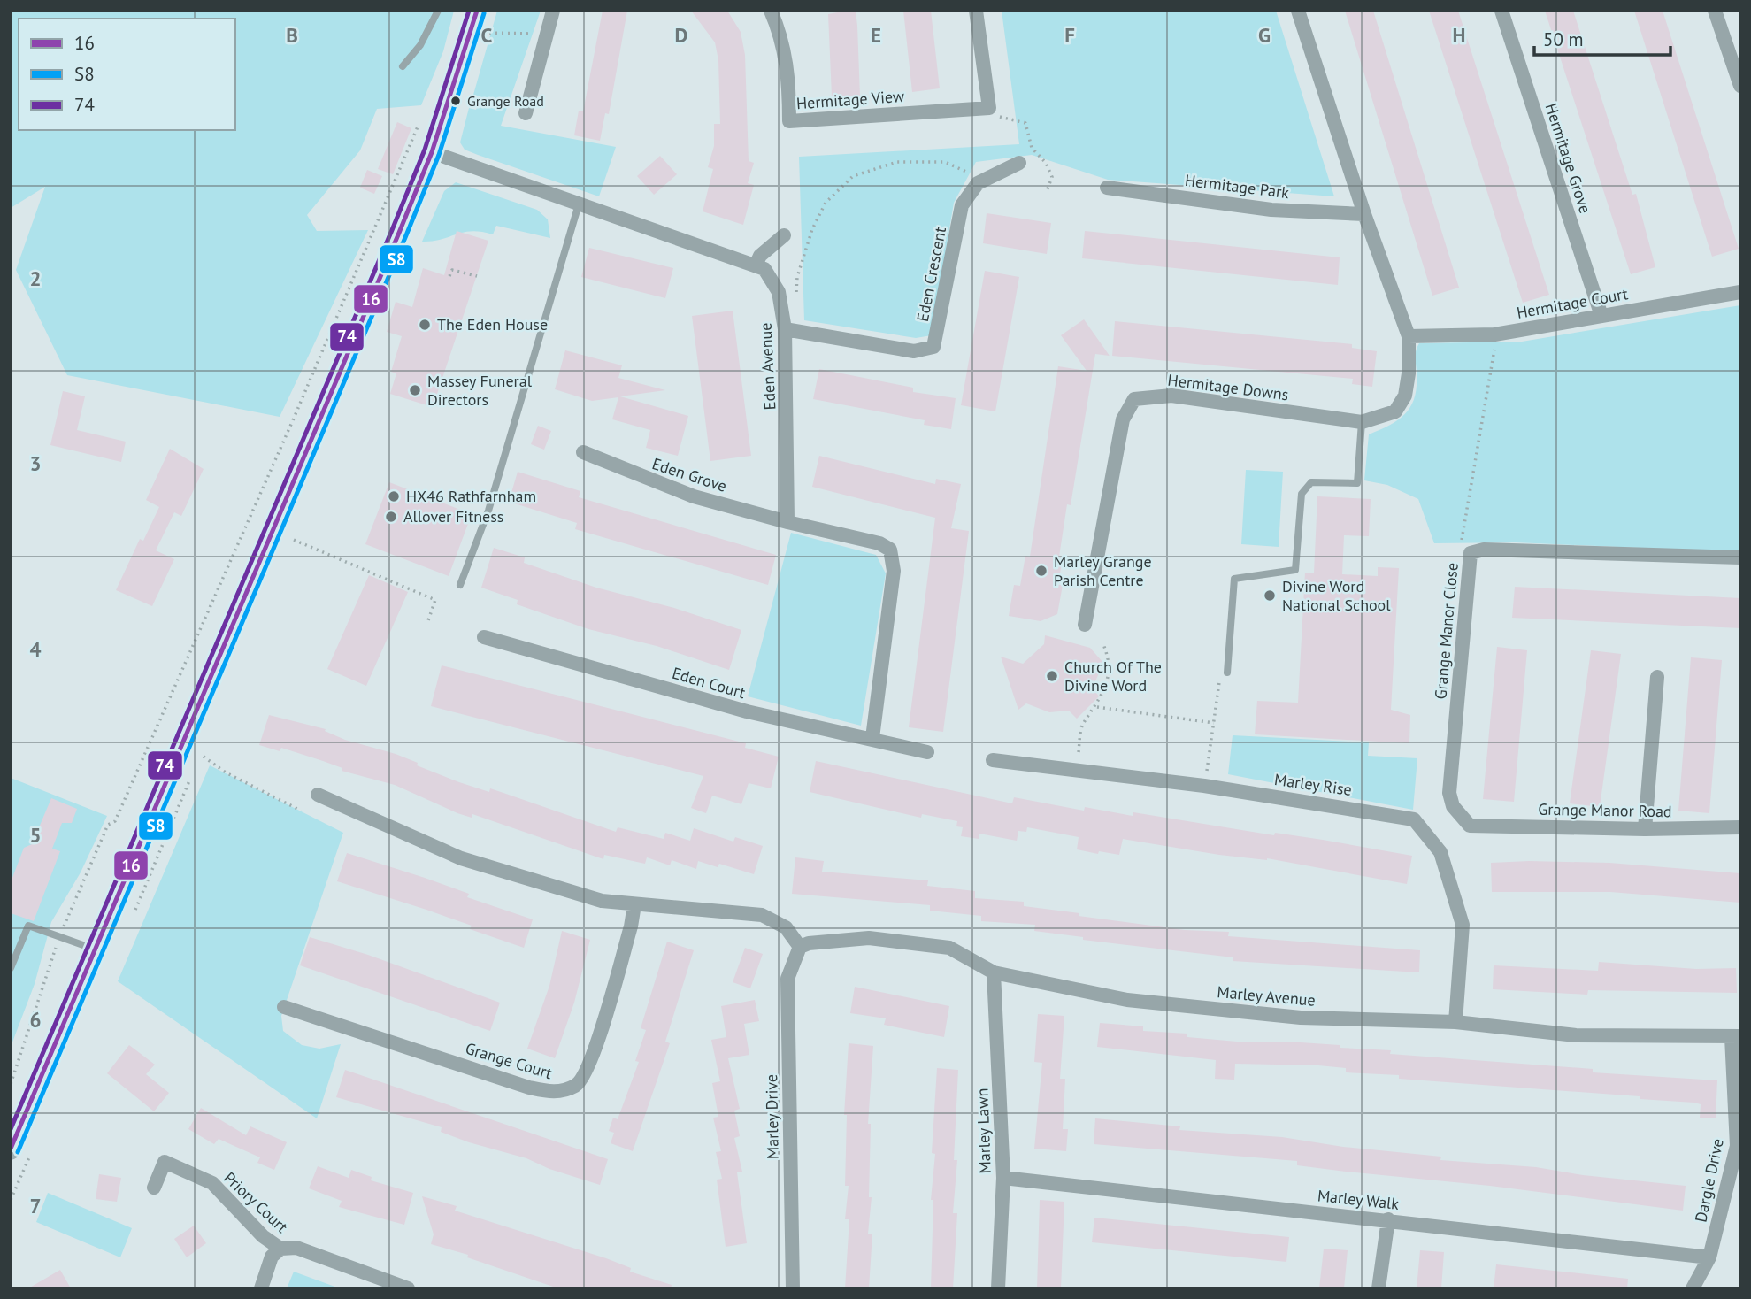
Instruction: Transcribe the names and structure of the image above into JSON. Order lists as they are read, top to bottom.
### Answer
{
  "streets": {
    "street": [
      "Hermitage View",
      "Hermitage Grove",
      "Hermitage Park",
      "Eden Crescent",
      "Hermitage Court",
      "Eden Avenue",
      "Hermitage Downs",
      "Eden Grove",
      "Grange Manor Close",
      "Eden Court",
      "Marley Rise",
      "Grange Manor Road",
      "Marley Avenue",
      "Grange Court",
      "Marley Drive",
      "Marley Lawn",
      "Dargle Drive",
      "Marley Walk",
      "Priory Court"
    ]
  },
  "crossings": [
    ["Hermitage Grove", "Hermitage Court"],
    ["Eden Crescent", "Eden Avenue"],
    ["Hermitage Court", "Hermitage Downs"],
    ["Eden Avenue", "Eden Grove"],
    ["Grange Manor Close", "Grange Manor Road"],
    ["Marley Rise", "Marley Avenue"],
    ["Marley Avenue", "Marley Drive"],
    ["Marley Avenue", "Marley Lawn"],
    ["Marley Avenue", "Dargle Drive"],
    ["Marley Lawn", "Marley Walk"],
    ["Dargle Drive", "Marley Walk"]
  ],
  "places": [
    "Grange Road",
    "The Eden House",
    "Massey Funeral Directors",
    "HX46 Rathfarnham",
    "Allover Fitness",
    "Marley Grange Parish Centre",
    "Divine Word National School",
    "Church Of The Divine Word"
  ],
  "lines": ["transit line 16", "transit line 74", "transit line S8"],
  "legend": ["16", "S8", "74"],
  "scale_bar": "50 m",
  "grid": {
    "columns": [
      "B",
      "C",
      "D",
      "E",
      "F",
      "G",
      "H"
    ],
    "rows": [
      "2",
      "3",
      "4",
      "5",
      "6",
      "7"
    ]
  }
}
